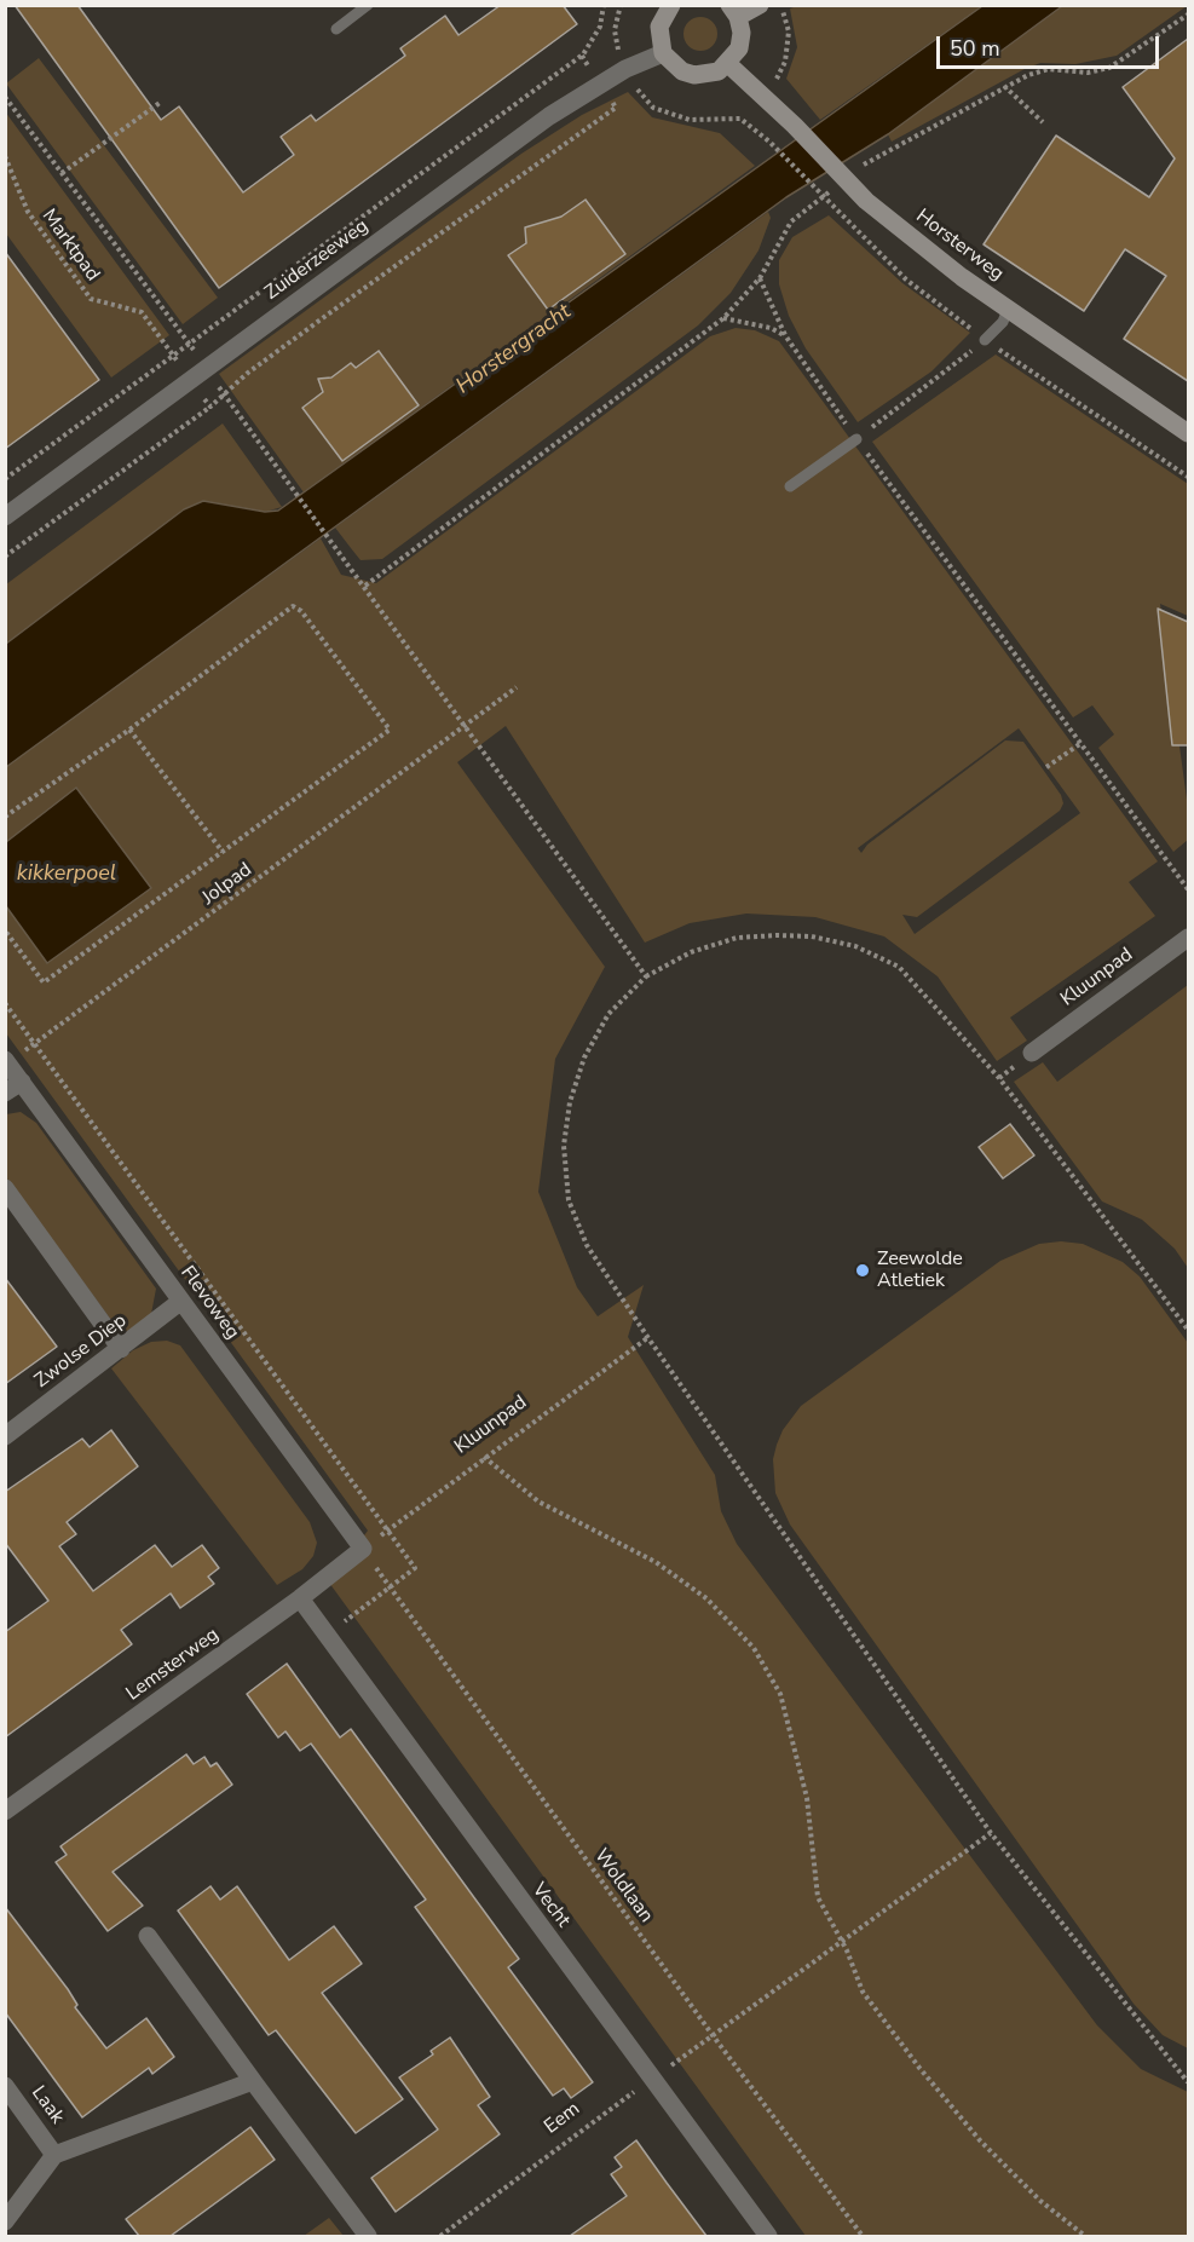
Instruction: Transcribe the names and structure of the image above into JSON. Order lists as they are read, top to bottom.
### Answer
{
  "streets": {
    "street": [
      "Horsterweg",
      "Zuiderzeeweg",
      "Kluunpad",
      "Flevoweg",
      "Zwolse Diep",
      "Lemsterweg",
      "Vecht",
      "Laak"
    ],
    "path": [
      "Marktpad",
      "Jolpad",
      "Woldlaan",
      "Eem"
    ]
  },
  "crossings": [
    ["Marktpad", "Zuiderzeeweg"],
    ["Marktpad", "Jolpad"],
    ["Jolpad", "Flevoweg"],
    ["Kluunpad", "Flevoweg"],
    ["Kluunpad", "Lemsterweg"],
    ["Kluunpad", "Woldlaan"],
    ["Flevoweg", "Zwolse Diep"],
    ["Flevoweg", "Lemsterweg"],
    ["Flevoweg", "Woldlaan"],
    ["Lemsterweg", "Woldlaan"],
    ["Lemsterweg", "Vecht"],
    ["Woldlaan", "Eem"],
    ["Vecht", "Eem"]
  ],
  "water": ["Horstergracht", "kikkerpoel"],
  "places": ["Zeewolde Atletiek"],
  "scale_bar": "50 m"
}
